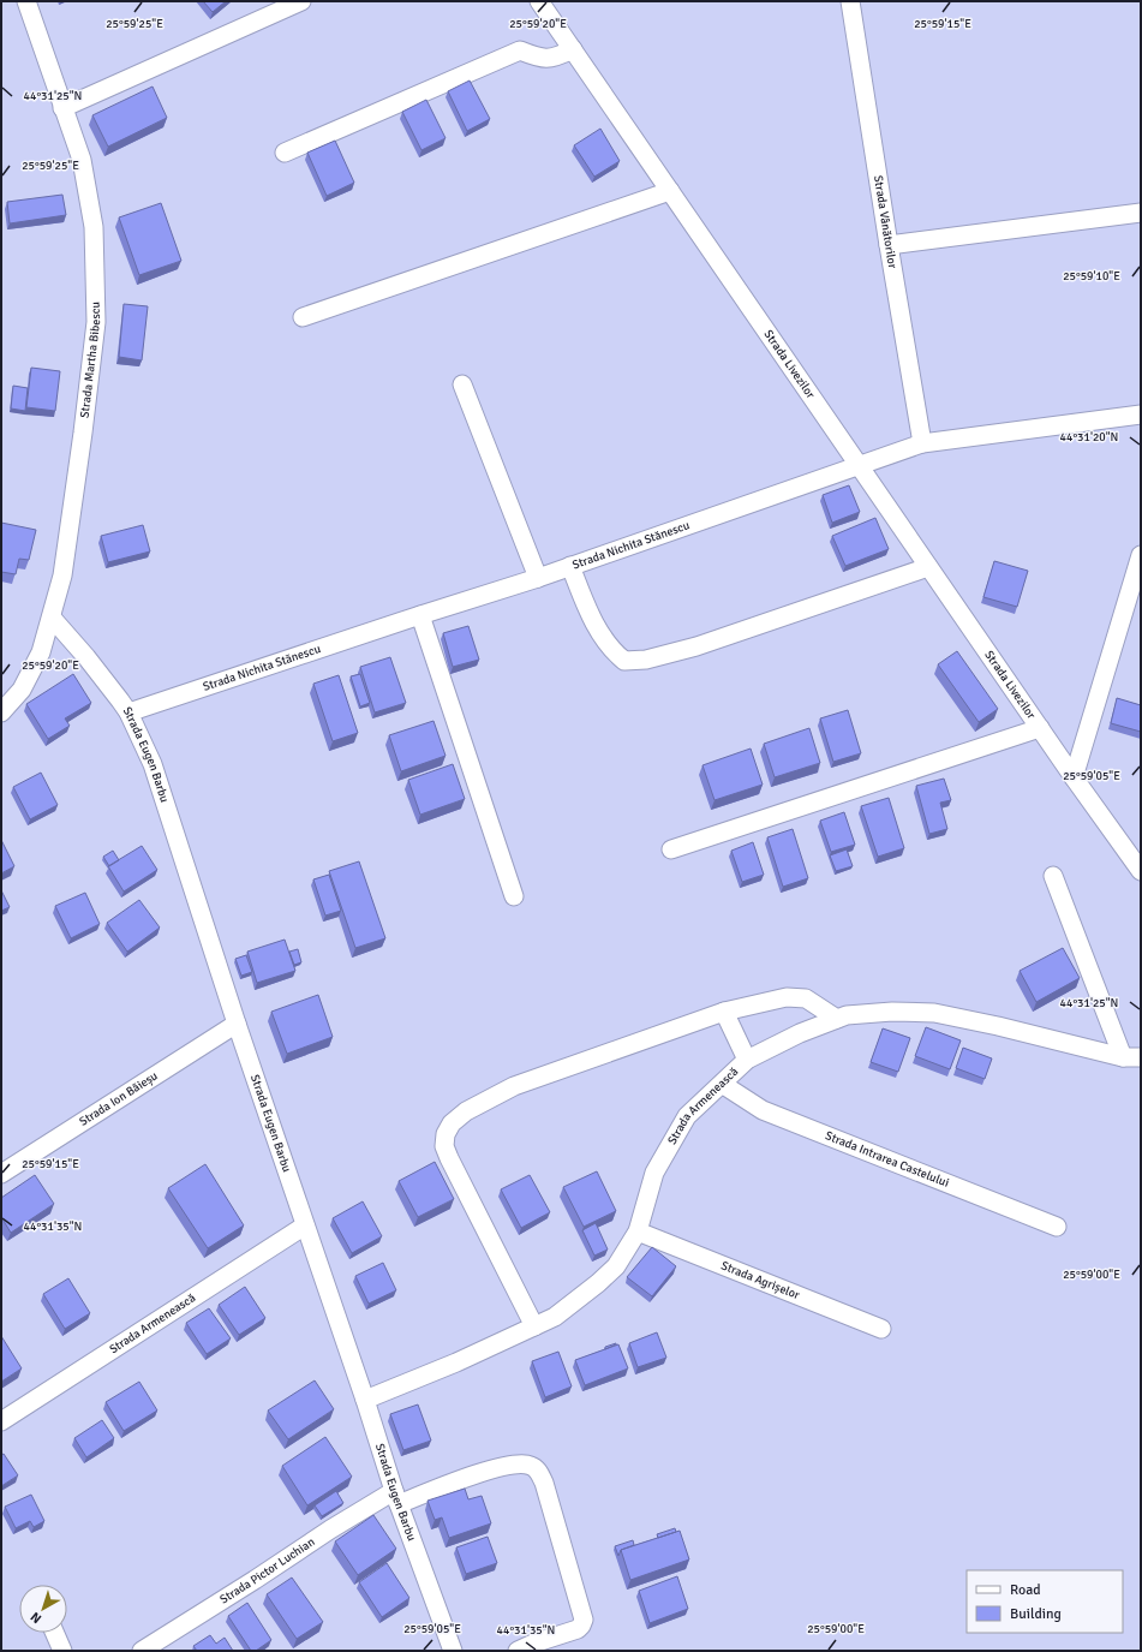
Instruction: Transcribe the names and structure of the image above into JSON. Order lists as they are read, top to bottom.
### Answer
{
  "streets": {
    "street": [
      "Strada Vânătorilor",
      "Strada Martha Bibescu",
      "Strada Livezilor",
      "Strada Nichita Stănescu",
      "Strada Eugen Barbu",
      "Strada Ion Băieșu",
      "Strada Armenească",
      "Strada Intrarea Castelului",
      "Strada Agrișelor",
      "Strada Pictor Luchian"
    ]
  },
  "crossings": [
    ["Strada Vânătorilor", "Strada Nichita Stănescu"],
    ["Strada Martha Bibescu", "Strada Eugen Barbu"],
    ["Strada Livezilor", "Strada Nichita Stănescu"],
    ["Strada Nichita Stănescu", "Strada Eugen Barbu"],
    ["Strada Eugen Barbu", "Strada Ion Băieșu"],
    ["Strada Eugen Barbu", "Strada Armenească"],
    ["Strada Eugen Barbu", "Strada Pictor Luchian"],
    ["Strada Armenească", "Strada Intrarea Castelului"],
    ["Strada Armenească", "Strada Agrișelor"]
  ],
  "legend": ["Road", "Building"],
  "north": "bottom left",
  "coordinates": [
    "25°59'25\"E",
    "25°59'20\"E",
    "25°59'15\"E",
    "44°31'25\"N",
    "25°59'10\"E",
    "44°31'20\"N",
    "25°59'05\"E",
    "44°31'35\"N",
    "25°59'00\"E"
  ]
}
